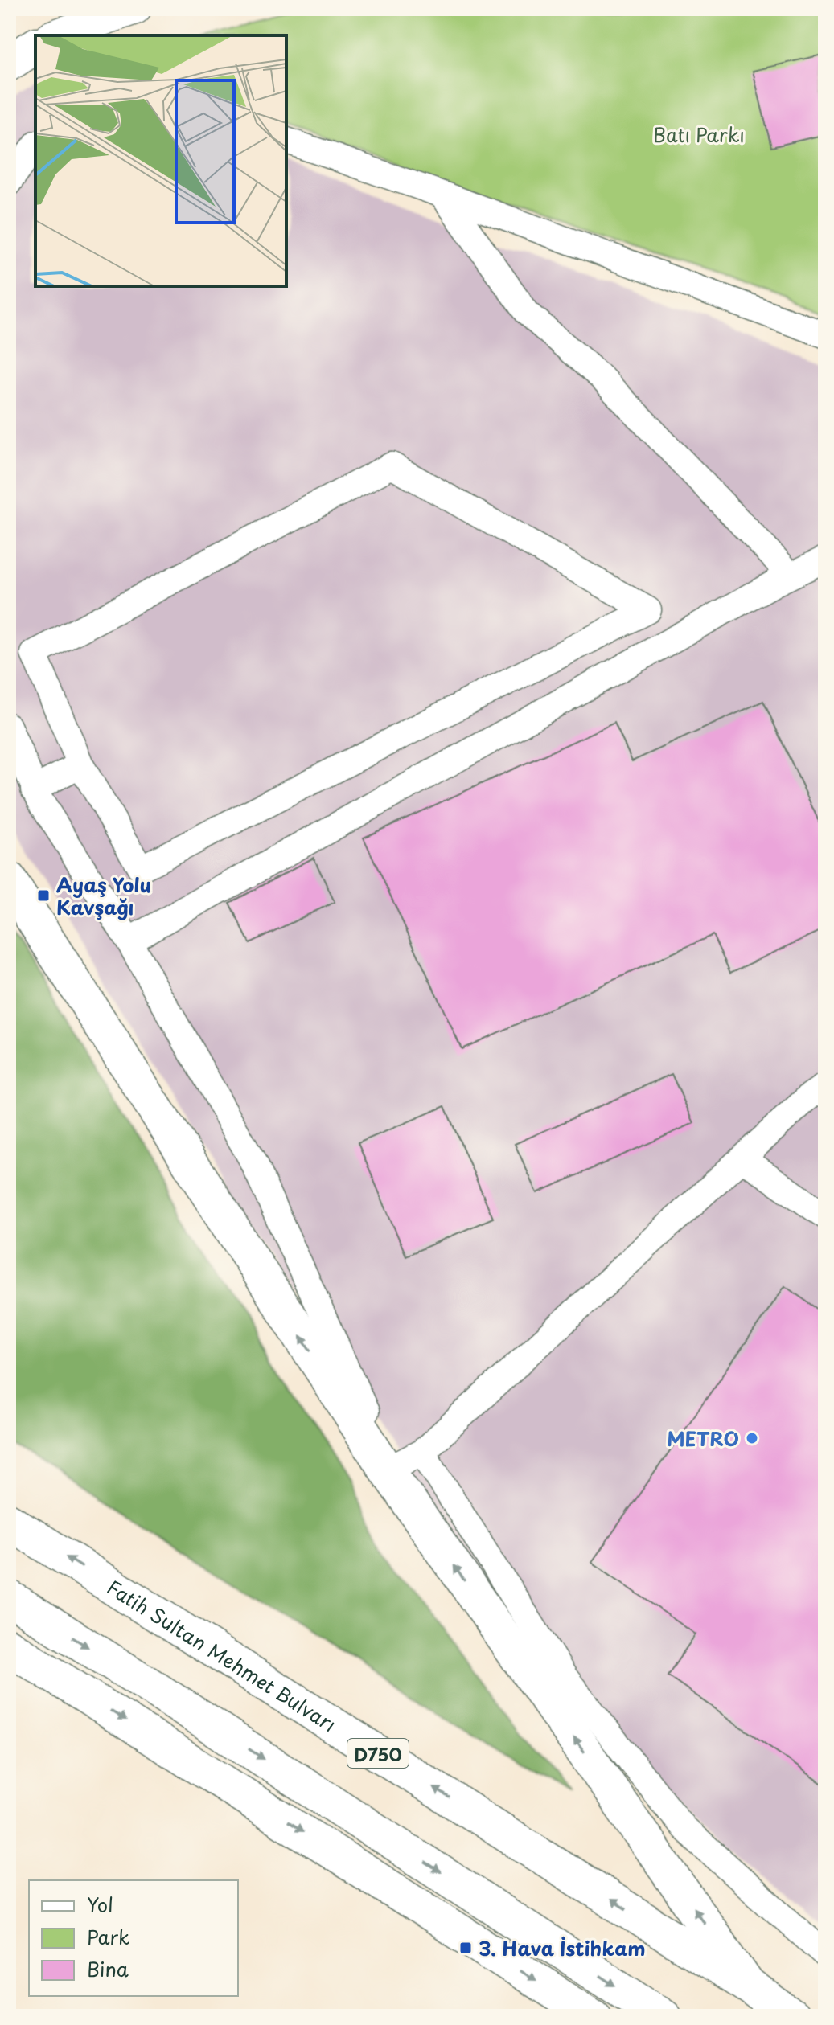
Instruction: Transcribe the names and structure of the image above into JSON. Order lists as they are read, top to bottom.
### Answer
{
  "streets": {
    "highway": ["Fatih Sultan Mehmet Bulvarı", "D750"]
  },
  "parks": ["Batı Parkı"],
  "places": {
    "transit": ["Ayaş Yolu Kavşağı", "3. Hava İstihkam"],
    "other": ["METRO"]
  },
  "legend": ["Yol", "Park", "Bina"]
}
